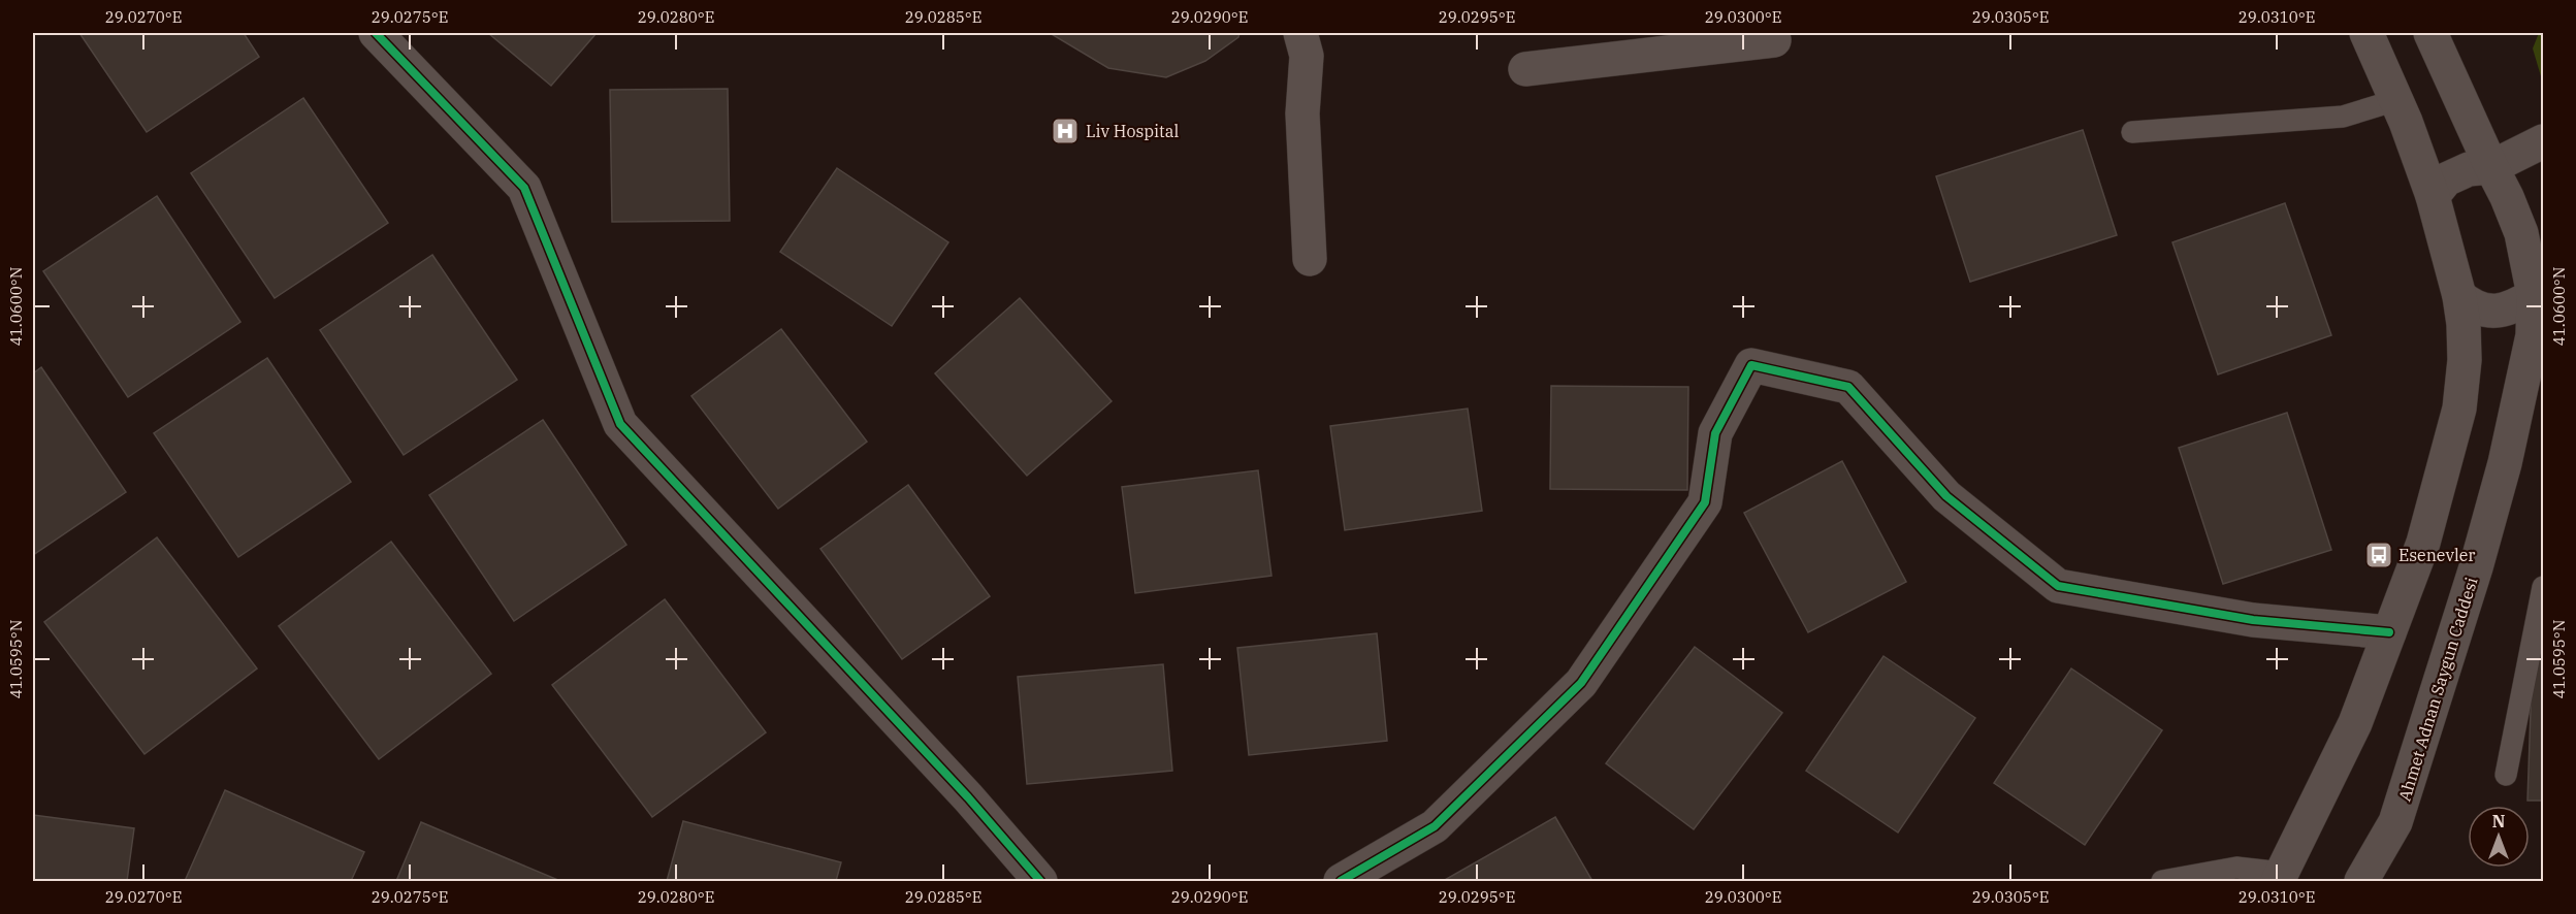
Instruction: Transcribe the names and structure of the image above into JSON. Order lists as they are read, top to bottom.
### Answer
{
  "streets": {
    "street": ["Ahmet Adnan Saygun Caddesi"]
  },
  "places": {
    "hospital": ["Liv Hospital"],
    "bus stop": ["Esenevler"]
  },
  "north": "top",
  "coordinates": [
    "29.0270°E",
    "29.0275°E",
    "29.0280°E",
    "29.0285°E",
    "29.0290°E",
    "29.0295°E",
    "29.0300°E",
    "29.0305°E",
    "29.0310°E",
    "41.0600°N",
    "41.0595°N"
  ]
}
